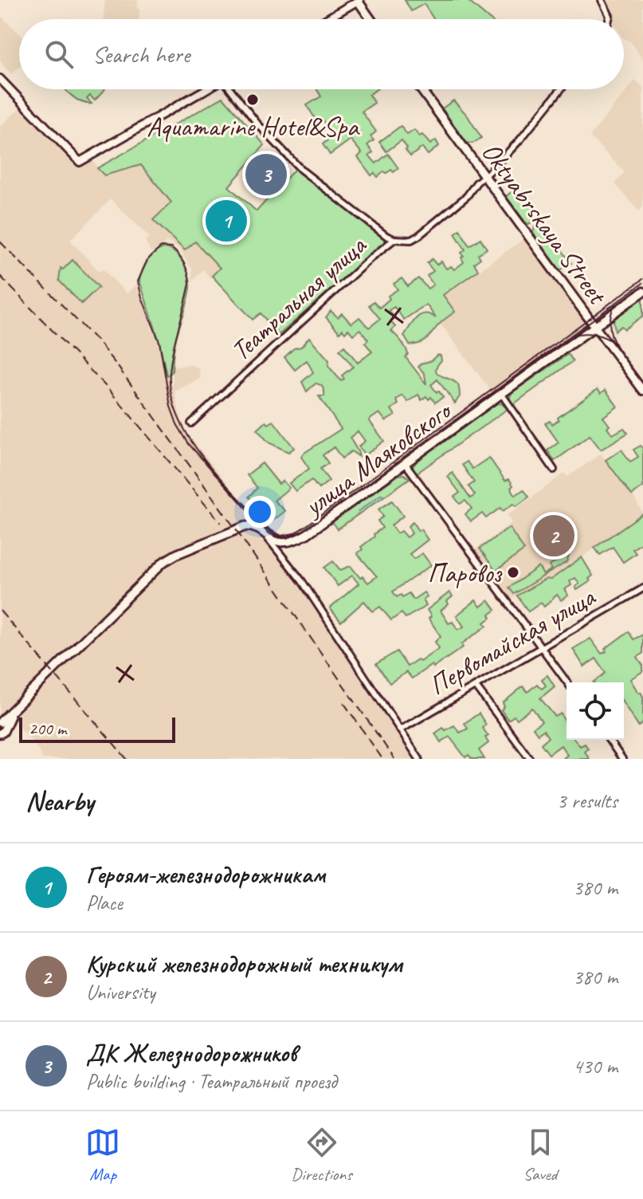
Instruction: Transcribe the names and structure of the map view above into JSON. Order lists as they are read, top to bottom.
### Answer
{
  "streets": {
    "main road": ["Oktyabrskaya Street", "улица Маяковского"],
    "street": ["Театральная улица", "Первомайская улица"]
  },
  "crossings": [
    ["Oktyabrskaya Street", "Театральная улица"],
    ["Oktyabrskaya Street", "улица Маяковского"]
  ],
  "places": ["Aquamarine Hotel&Spa", "Паровоз"],
  "scale_bar": "200 m",
  "page": {
    "search": "Search here",
    "pins": ["3", "1", "2"],
    "scale": "200 m",
    "heading": ["Nearby", "3 results"],
    "list": [
      {
        "mark": "1",
        "name": "Героям-железнодорожникам",
        "note": "Place",
        "value": "380 m"
      },
      {
        "mark": "2",
        "name": "Курский железнодорожный техникум",
        "note": "University",
        "value": "380 m"
      },
      {
        "mark": "3",
        "name": "ДК Железнодорожников",
        "note": "Public building · Театральный проезд",
        "value": "430 m"
      }
    ],
    "nav": ["Map", "Directions", "Saved"]
  }
}
